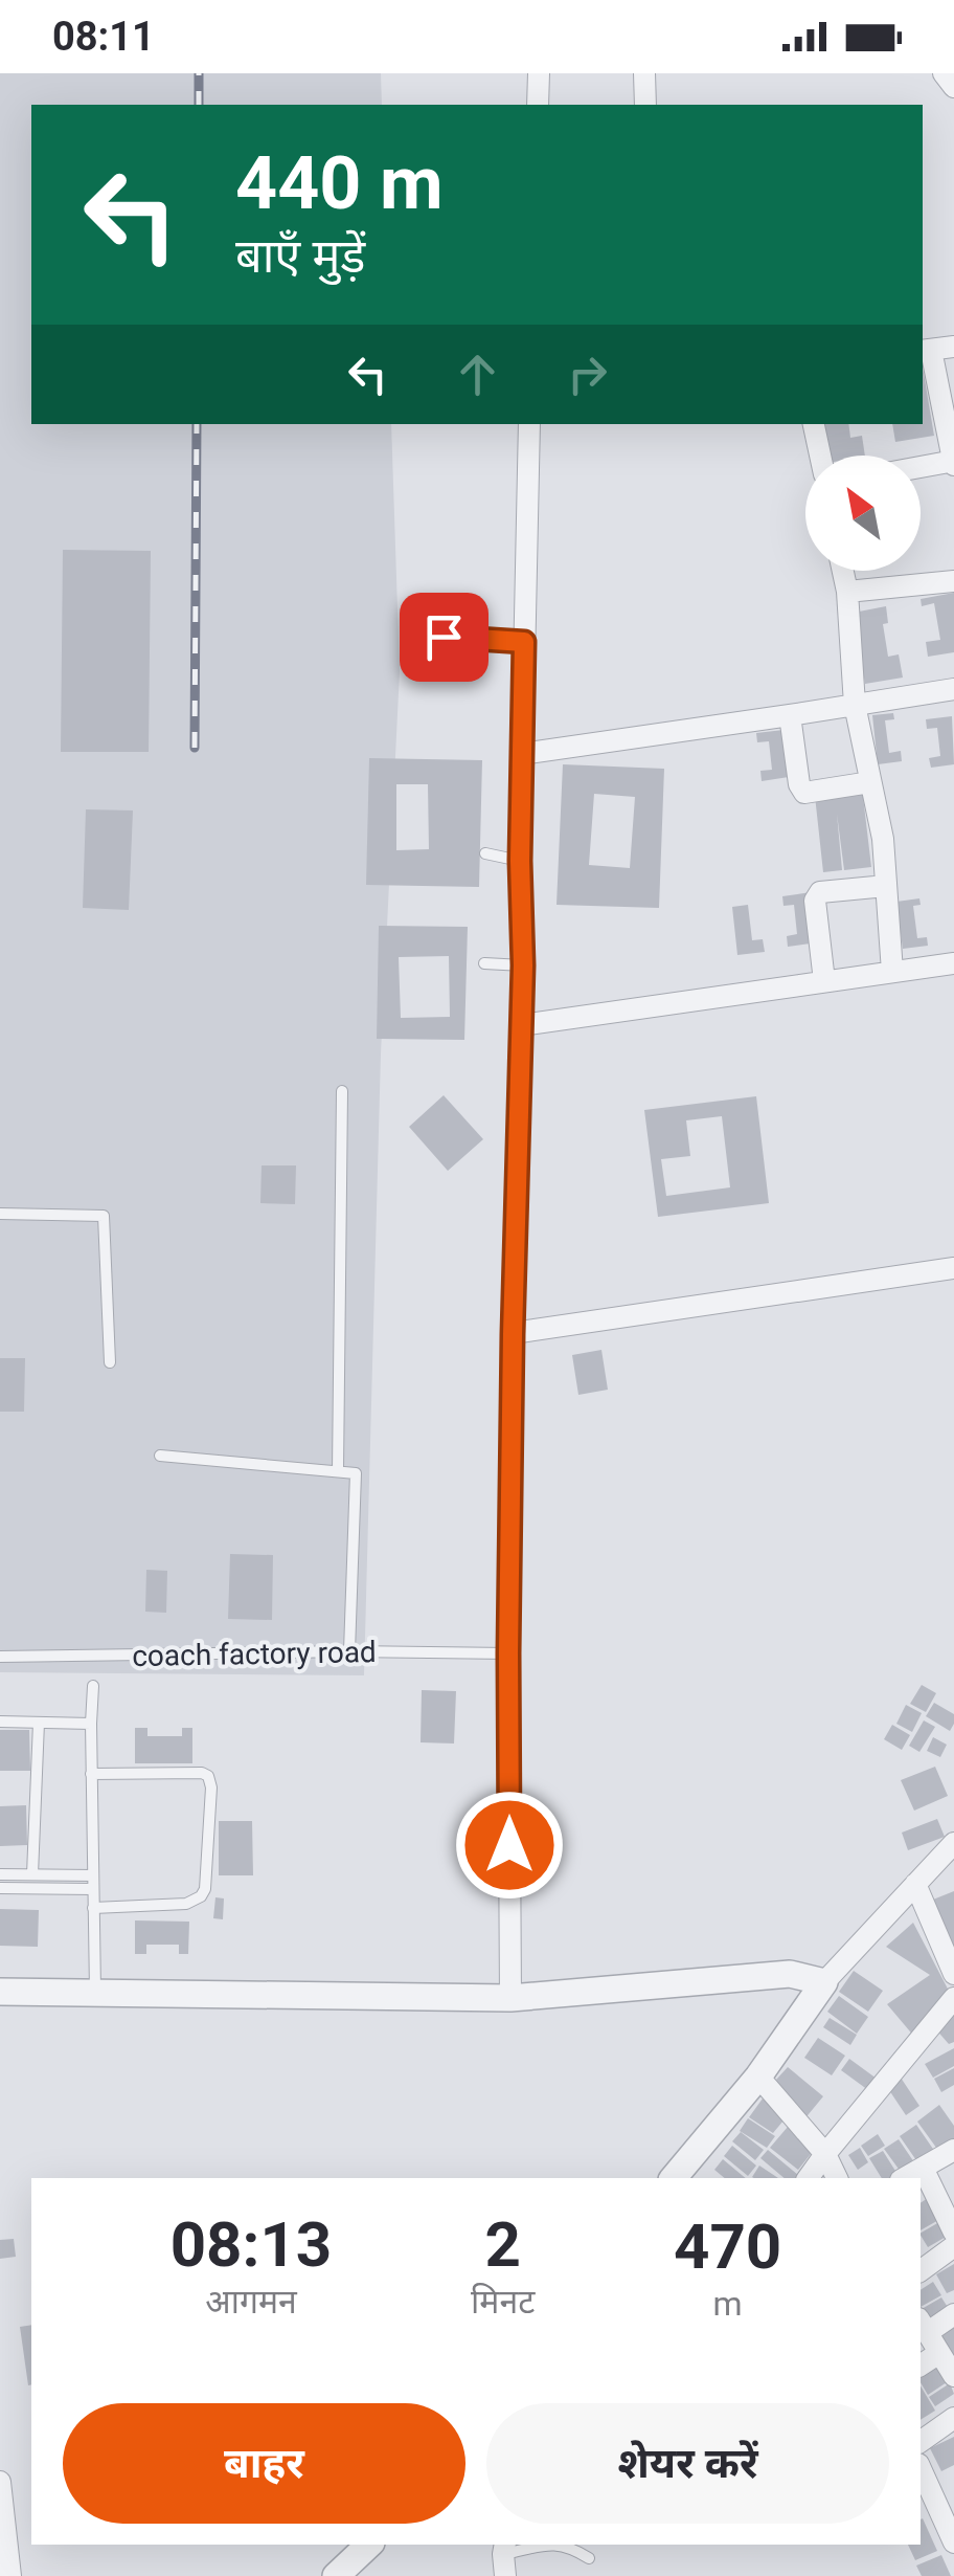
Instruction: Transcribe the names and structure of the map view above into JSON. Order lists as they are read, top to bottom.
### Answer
{
  "streets": {
    "lane": ["coach factory road"]
  },
  "north": "top left",
  "page": {
    "status": "08:11",
    "turn": ["440 m", "बाएँ मुड़ें"],
    "eta": [
      "08:13",
      "आगमन",
      "2",
      "मिनट",
      "470",
      "m"
    ],
    "buttons": ["बाहर", "शेयर करें"]
  }
}
